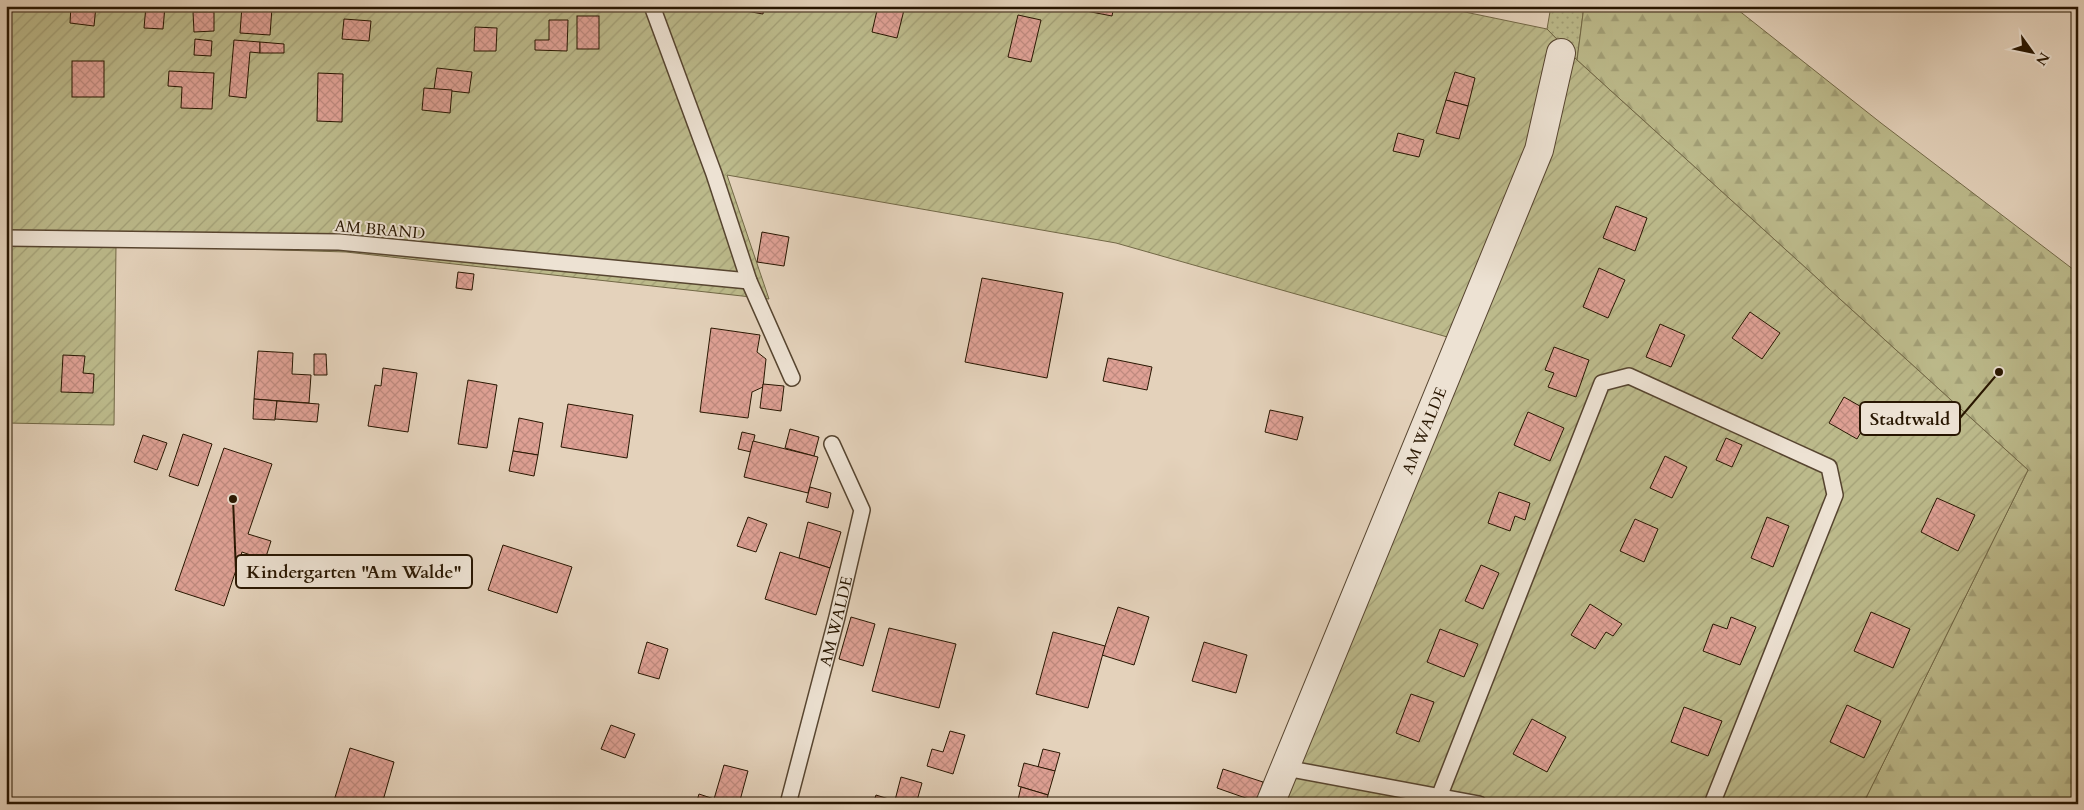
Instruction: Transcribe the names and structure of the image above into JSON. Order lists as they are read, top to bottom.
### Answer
{
  "streets": {
    "street": ["AM WALDE"],
    "lane": ["AM BRAND"]
  },
  "places": ["Stadtwald", "Kindergarten \"Am Walde\""],
  "north": "bottom right"
}
